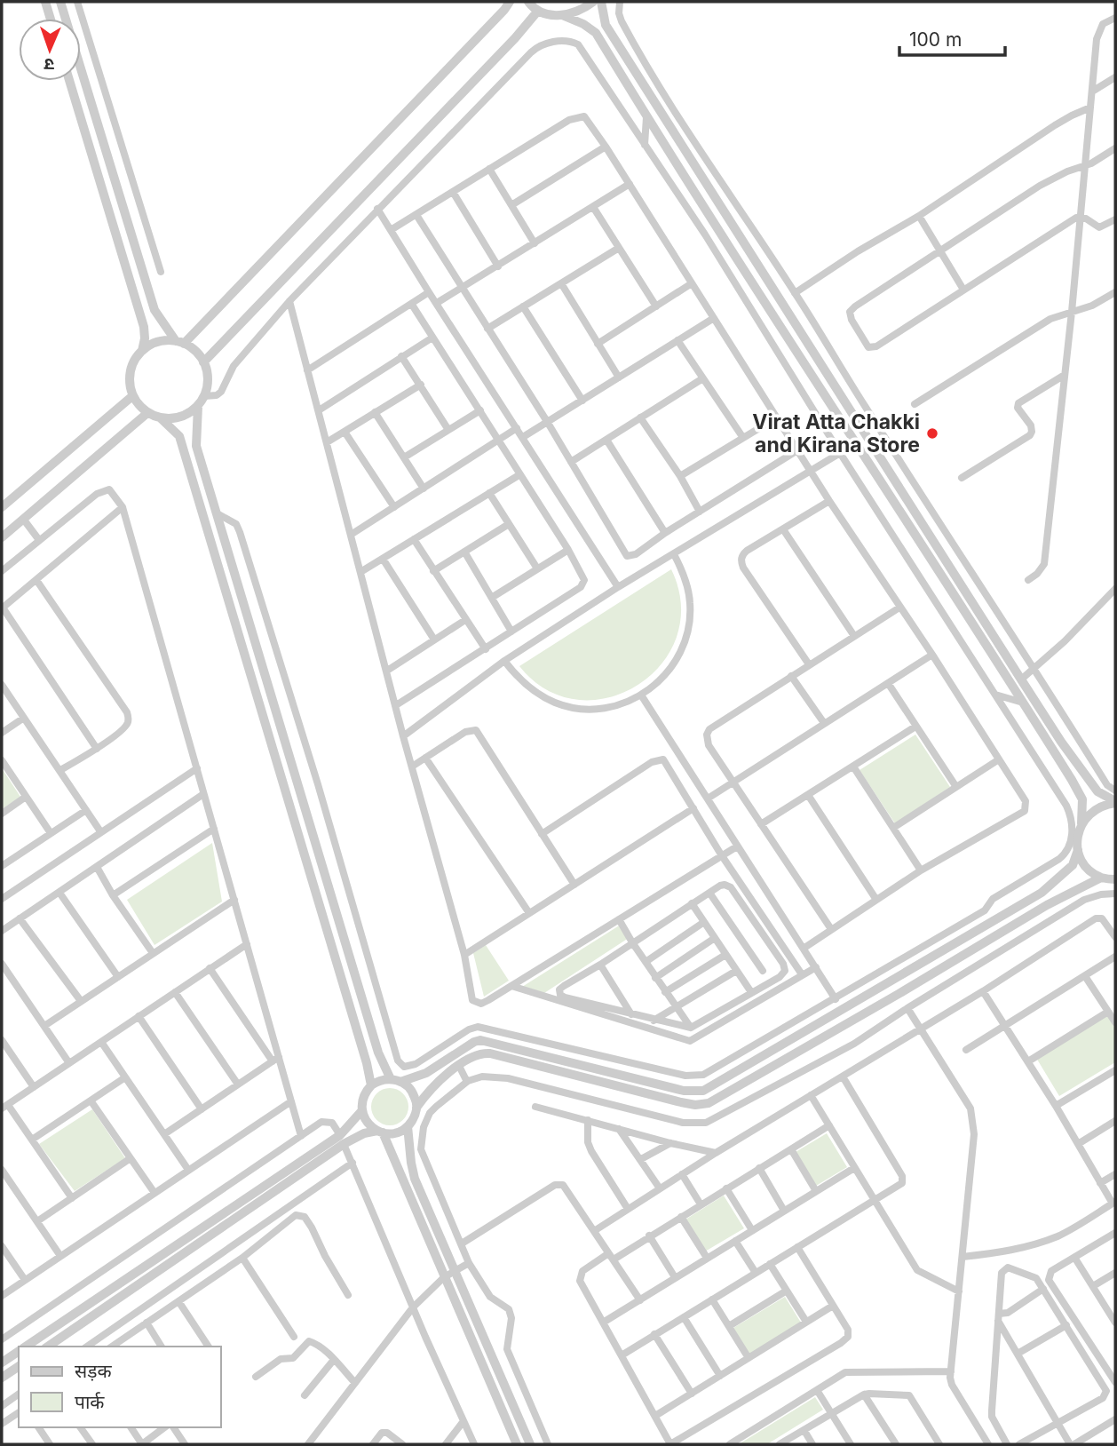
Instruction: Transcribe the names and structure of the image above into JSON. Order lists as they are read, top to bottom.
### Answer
{
  "places": ["Virat Atta Chakki and Kirana Store"],
  "legend": ["सड़क", "पार्क"],
  "scale_bar": "100 m",
  "north": "bottom"
}
